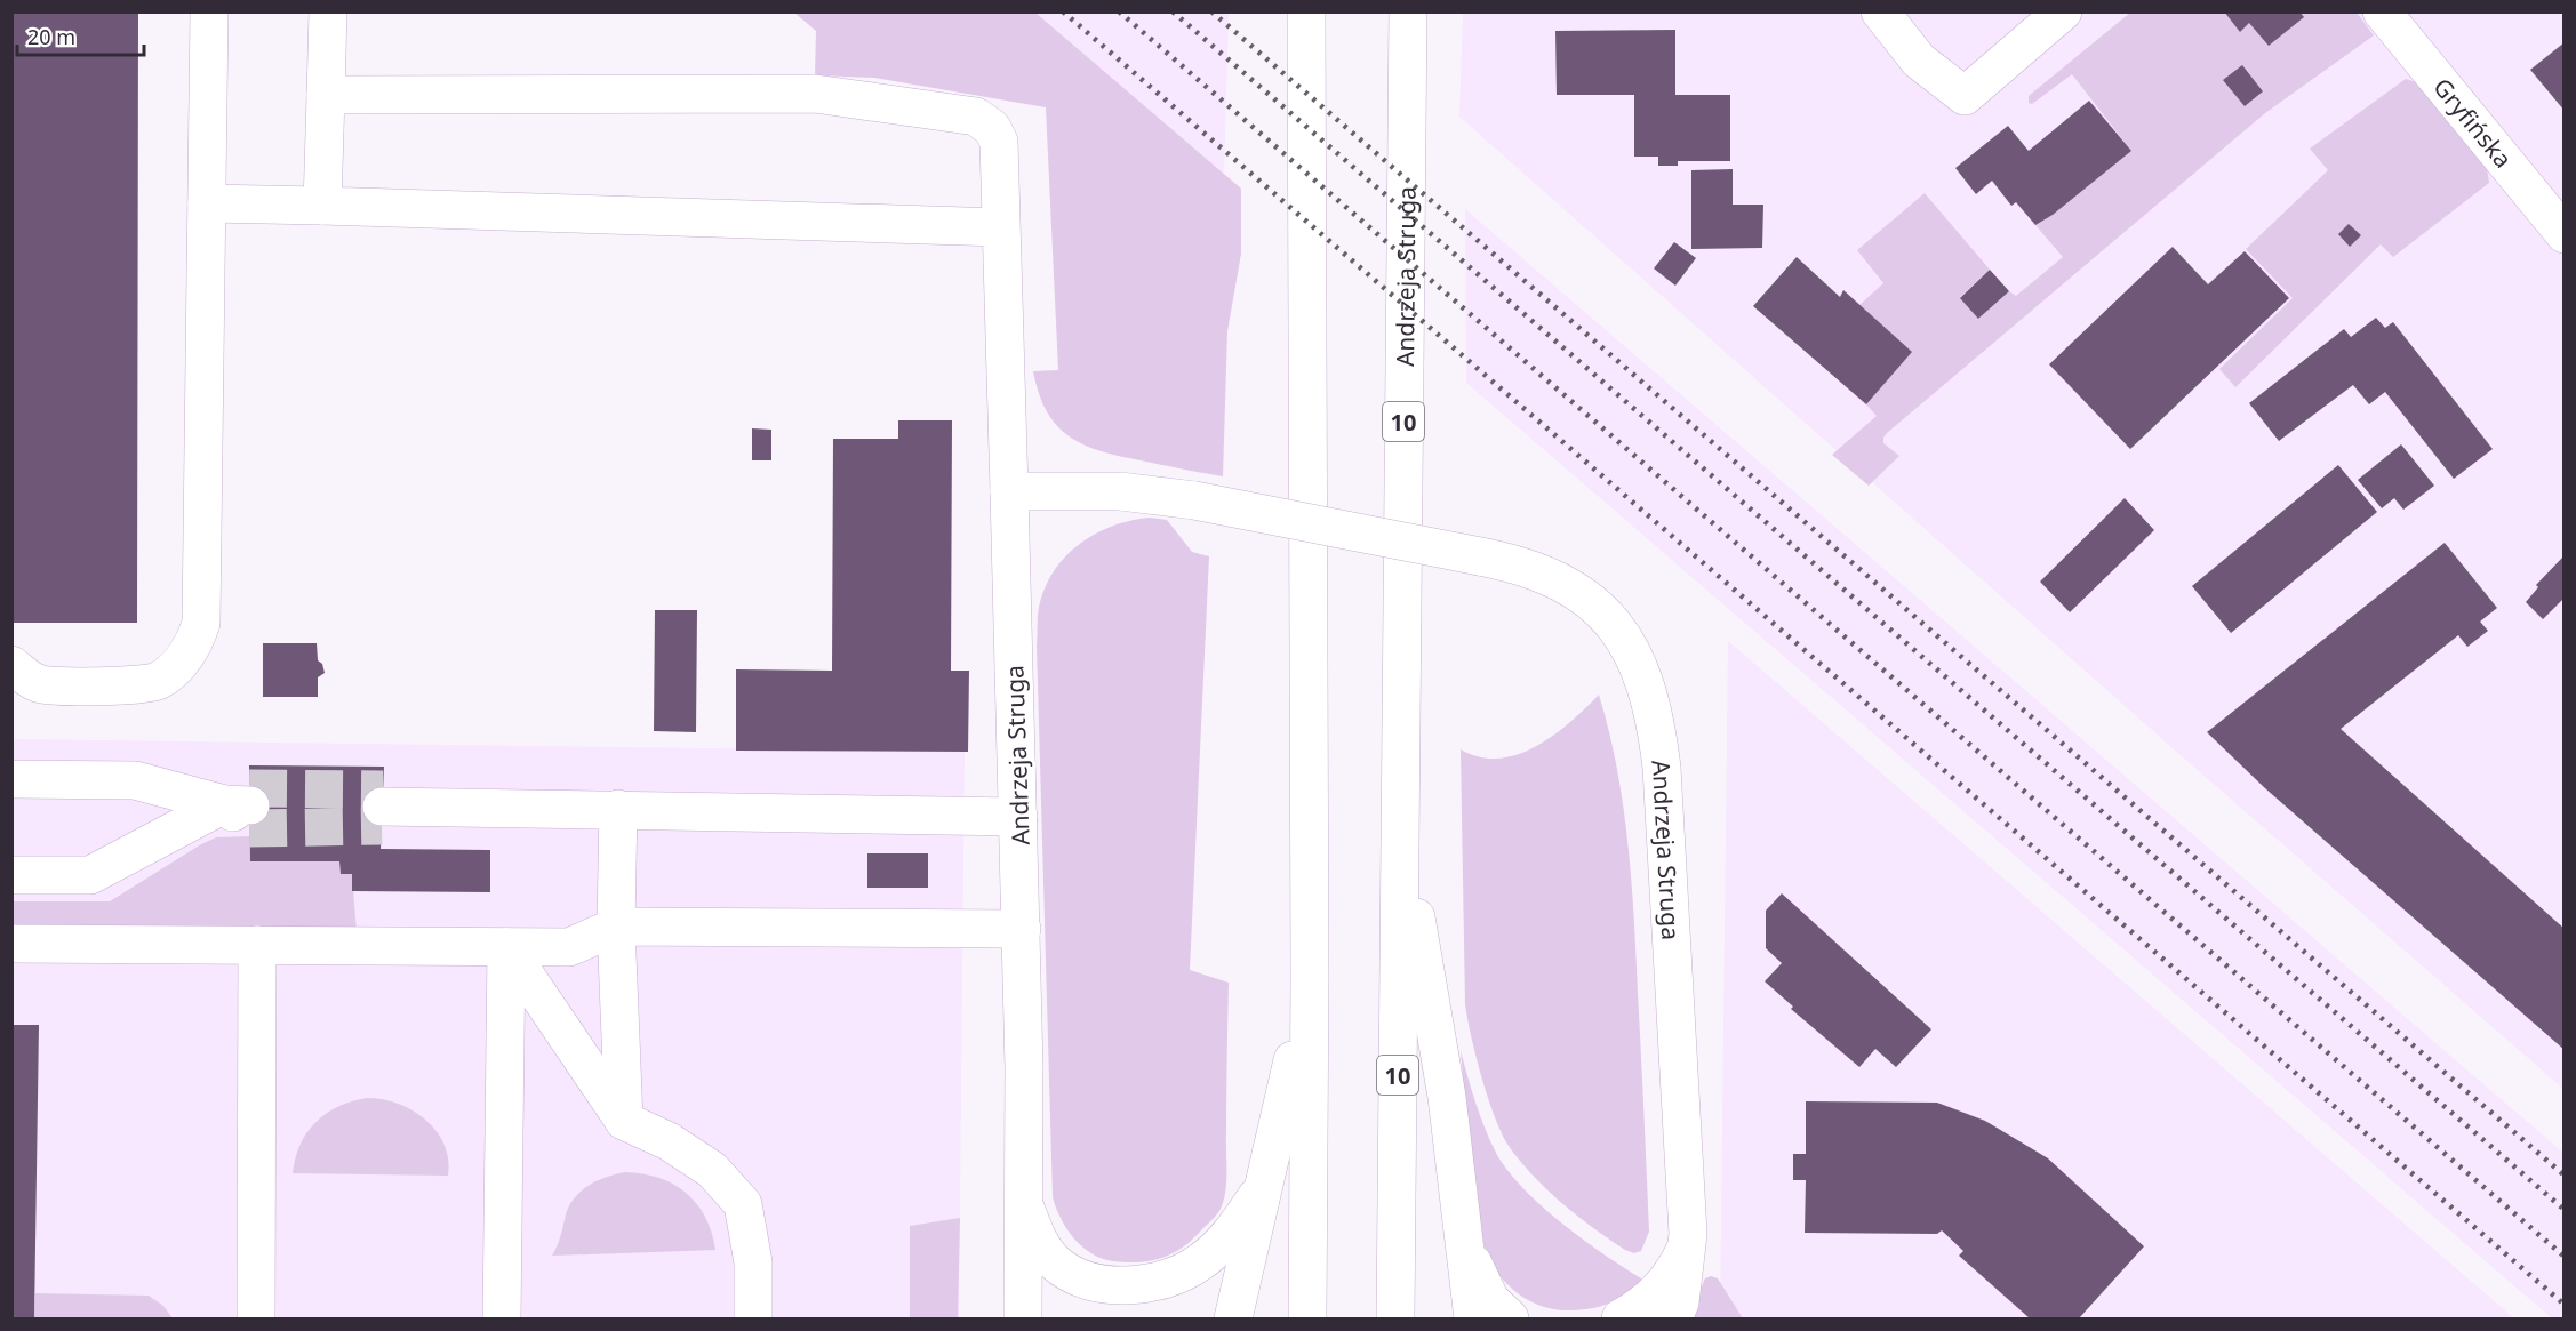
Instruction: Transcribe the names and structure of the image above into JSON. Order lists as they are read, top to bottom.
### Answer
{
  "streets": {
    "main road": ["Gryfińska", "Andrzeja Struga", "10"]
  },
  "scale_bar": "20 m"
}
